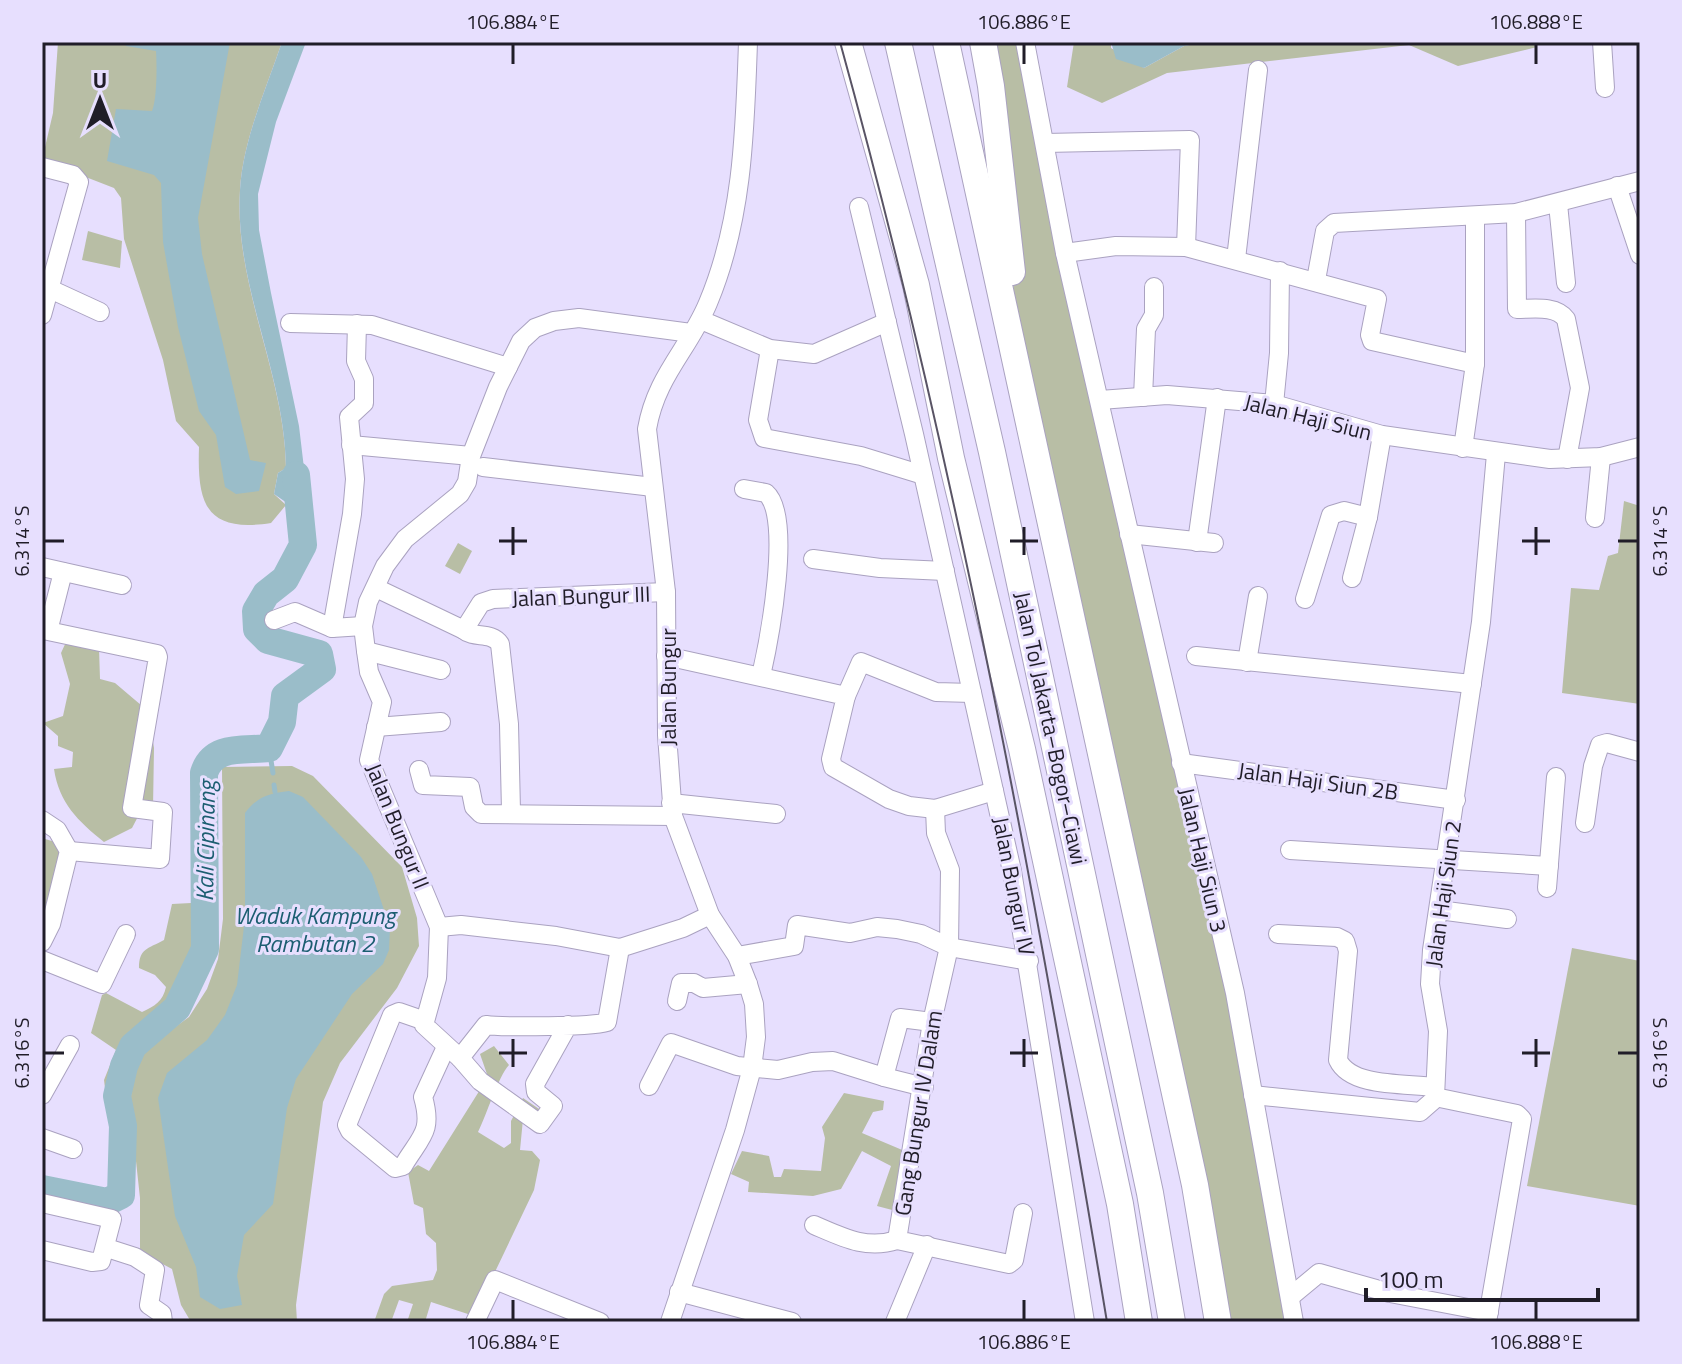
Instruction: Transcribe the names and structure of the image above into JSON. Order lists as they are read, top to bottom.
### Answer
{
  "streets": {
    "highway": ["Jalan Tol Jakarta–Bogor–Ciawi"],
    "street": [
      "Jalan Haji Siun",
      "Jalan Bungur III",
      "Jalan Bungur",
      "Jalan Haji Siun 2B",
      "Jalan Bungur II",
      "Jalan Haji Siun 3",
      "Jalan Bungur IV",
      "Jalan Haji Siun 2",
      "Gang Bungur IV Dalam"
    ]
  },
  "crossings": [
    ["Jalan Haji Siun", "Jalan Haji Siun 3"],
    ["Jalan Haji Siun", "Jalan Haji Siun 2"],
    ["Jalan Bungur III", "Jalan Bungur"],
    ["Jalan Bungur", "Jalan Bungur II"],
    ["Jalan Haji Siun 2B", "Jalan Haji Siun 3"],
    ["Jalan Haji Siun 2B", "Jalan Haji Siun 2"],
    ["Jalan Bungur IV", "Gang Bungur IV Dalam"]
  ],
  "water": ["Kali Cipinang", "Waduk Kampung Rambutan 2"],
  "scale_bar": "100 m",
  "north": "top",
  "coordinates": [
    "106.884°E",
    "106.886°E",
    "106.888°E",
    "6.314°S",
    "6.316°S"
  ]
}
